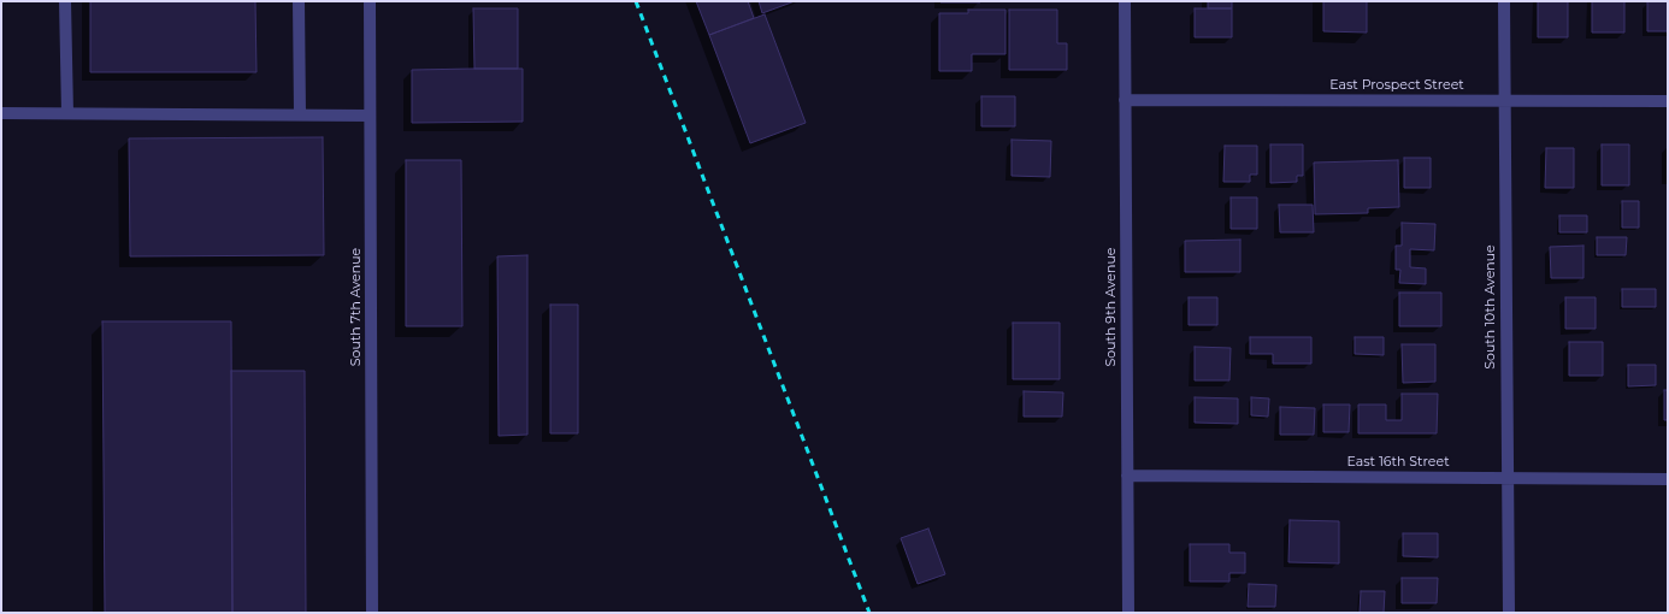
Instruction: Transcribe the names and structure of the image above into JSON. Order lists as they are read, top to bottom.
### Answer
{
  "streets": {
    "street": [
      "East Prospect Street",
      "South 7th Avenue",
      "South 9th Avenue",
      "South 10th Avenue",
      "East 16th Street"
    ]
  },
  "crossings": [
    ["East Prospect Street", "South 9th Avenue"],
    ["East Prospect Street", "South 10th Avenue"],
    ["South 9th Avenue", "East 16th Street"],
    ["South 10th Avenue", "East 16th Street"]
  ]
}
